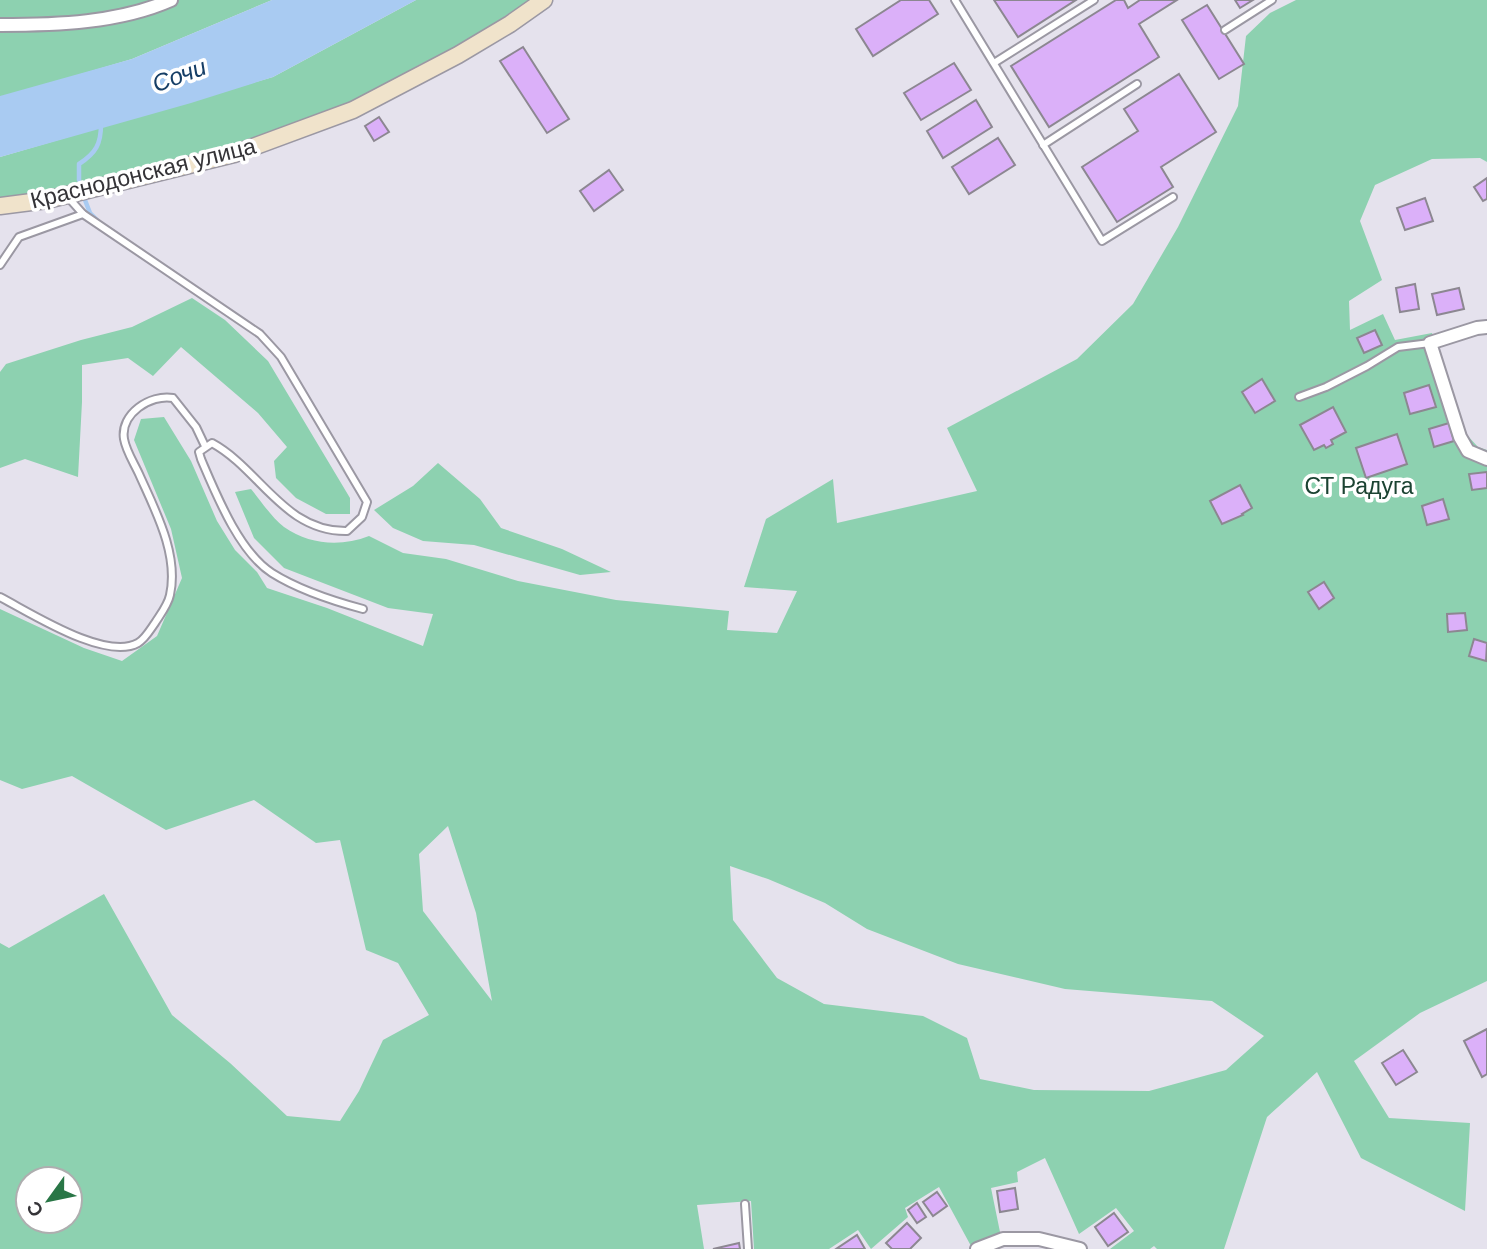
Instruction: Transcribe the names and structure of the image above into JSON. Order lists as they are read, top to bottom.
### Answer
{
  "streets": {
    "street": ["Краснодонская улица"]
  },
  "water": ["Сочи"],
  "parks": ["СТ Радуга"],
  "north": "bottom left"
}
